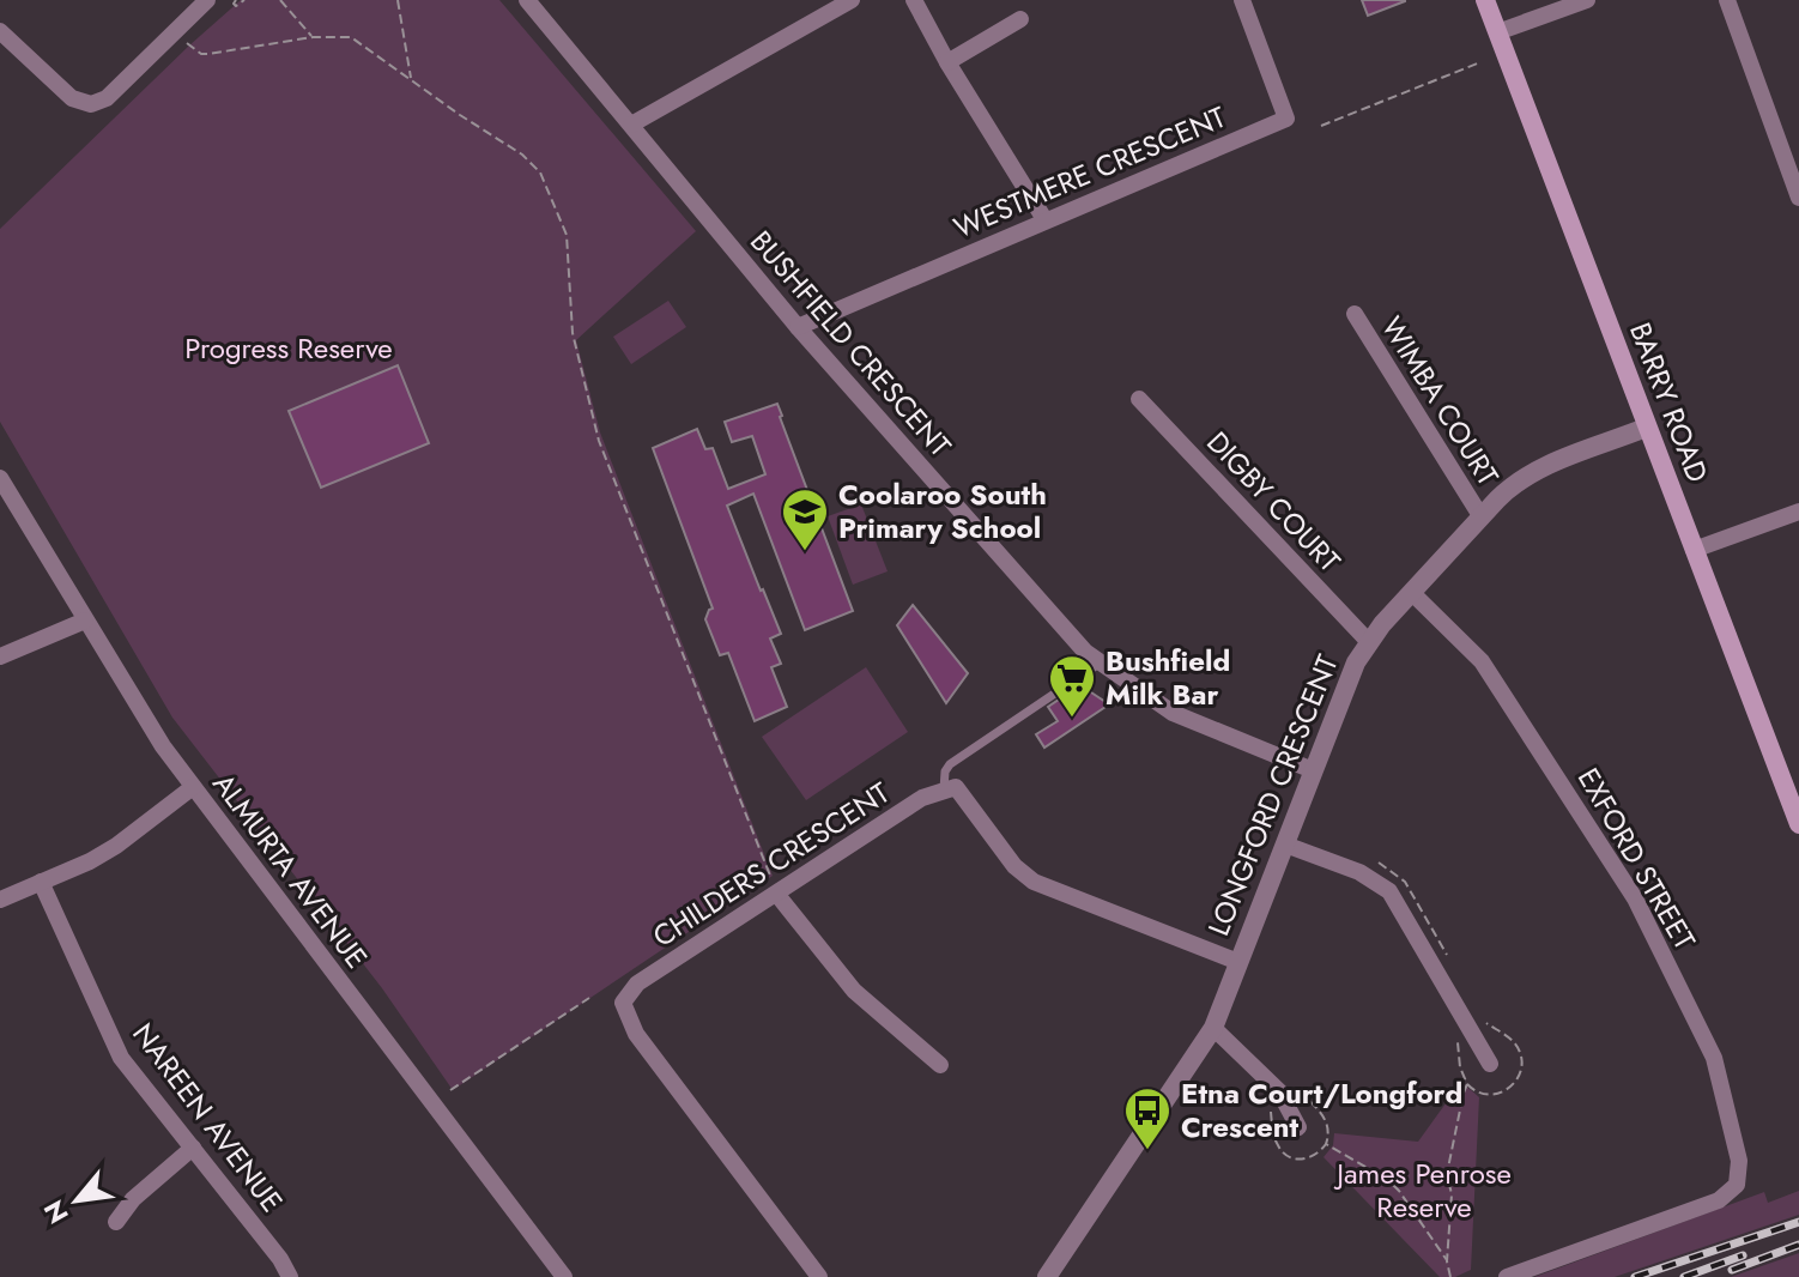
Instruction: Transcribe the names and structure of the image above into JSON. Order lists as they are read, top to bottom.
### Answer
{
  "streets": {
    "main road": ["BARRY ROAD"],
    "street": [
      "WESTMERE CRESCENT",
      "BUSHFIELD CRESCENT",
      "WIMBA COURT",
      "DIGBY COURT",
      "LONGFORD CRESCENT",
      "EXFORD STREET",
      "CHILDERS CRESCENT",
      "ALMURTA AVENUE",
      "NAREEN AVENUE"
    ]
  },
  "crossings": [
    ["WESTMERE CRESCENT", "BUSHFIELD CRESCENT"],
    ["BUSHFIELD CRESCENT", "LONGFORD CRESCENT"],
    ["WIMBA COURT", "LONGFORD CRESCENT"],
    ["BARRY ROAD", "LONGFORD CRESCENT"],
    ["DIGBY COURT", "LONGFORD CRESCENT"],
    ["LONGFORD CRESCENT", "EXFORD STREET"]
  ],
  "parks": ["Progress Reserve", "James Penrose Reserve"],
  "places": {
    "school or university": ["Coolaroo South Primary School"],
    "supermarket": ["Bushfield Milk Bar"],
    "bus stop": ["Etna Court/Longford Crescent"]
  },
  "north": "bottom left"
}
